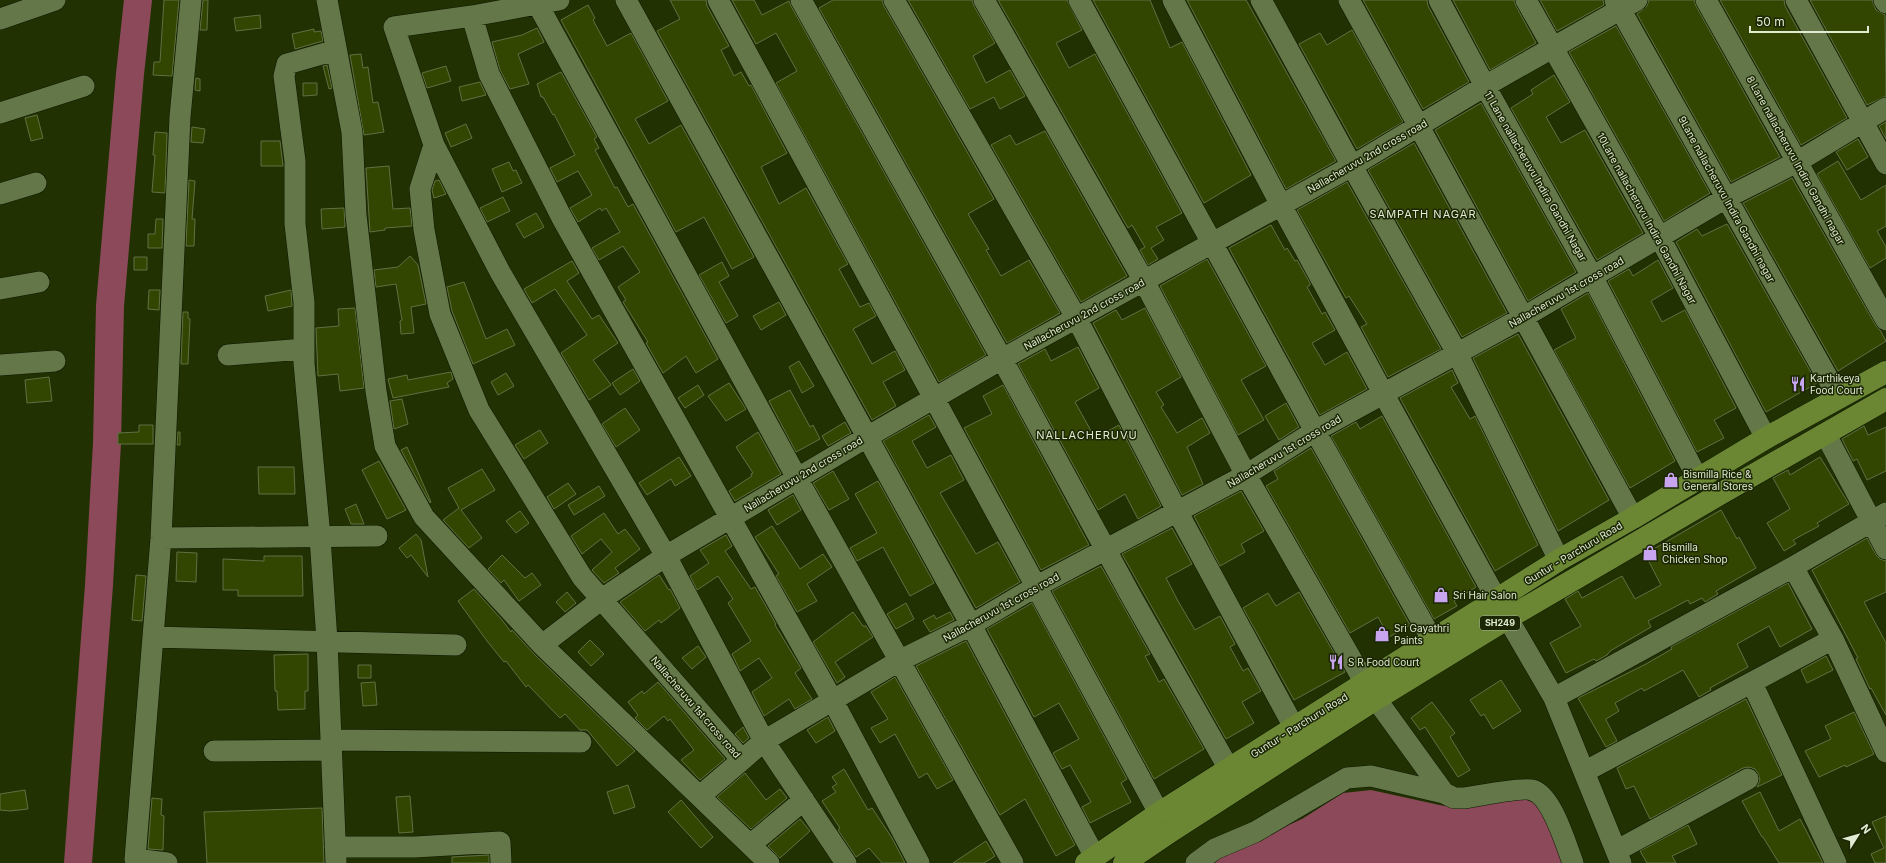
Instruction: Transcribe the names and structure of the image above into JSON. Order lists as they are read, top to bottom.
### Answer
{
  "streets": {
    "main road": ["Guntur - Parchuru Road", "SH249"],
    "street": [
      "Nallacheruvu 2nd cross road",
      "8 Lane nallacheruvu Indira Gandhi nagar",
      "11 Lane nallacheruvu Indira Gandhi Nagar",
      "9Lane nallacheruvu Indira Gandhi nagar",
      "10Lane nallacheruvu Indira Gandhi Nagar",
      "Nallacheruvu 1st cross road"
    ]
  },
  "crossings": [
    ["Nallacheruvu 2nd cross road", "11 Lane nallacheruvu Indira Gandhi Nagar"],
    ["Nallacheruvu 2nd cross road", "9Lane nallacheruvu Indira Gandhi nagar"],
    ["Nallacheruvu 2nd cross road", "10Lane nallacheruvu Indira Gandhi Nagar"],
    ["Nallacheruvu 2nd cross road", "Nallacheruvu 1st cross road"],
    ["8 Lane nallacheruvu Indira Gandhi nagar", "Nallacheruvu 1st cross road"],
    ["11 Lane nallacheruvu Indira Gandhi Nagar", "Nallacheruvu 1st cross road"],
    ["11 Lane nallacheruvu Indira Gandhi Nagar", "Guntur - Parchuru Road"],
    ["9Lane nallacheruvu Indira Gandhi nagar", "Nallacheruvu 1st cross road"],
    ["9Lane nallacheruvu Indira Gandhi nagar", "Guntur - Parchuru Road"],
    ["10Lane nallacheruvu Indira Gandhi Nagar", "Nallacheruvu 1st cross road"],
    ["10Lane nallacheruvu Indira Gandhi Nagar", "Guntur - Parchuru Road"]
  ],
  "districts": ["SAMPATH NAGAR", "NALLACHERUVU"],
  "places": {
    "restaurant": ["Karthikeya Food Court", "S R Food Court"],
    "shop": [
      "Bismilla Rice & General Stores",
      "Bismilla Chicken Shop",
      "Sri Hair Salon",
      "Sri Gayathri Paints"
    ]
  },
  "scale_bar": "50 m",
  "north": "top right"
}
